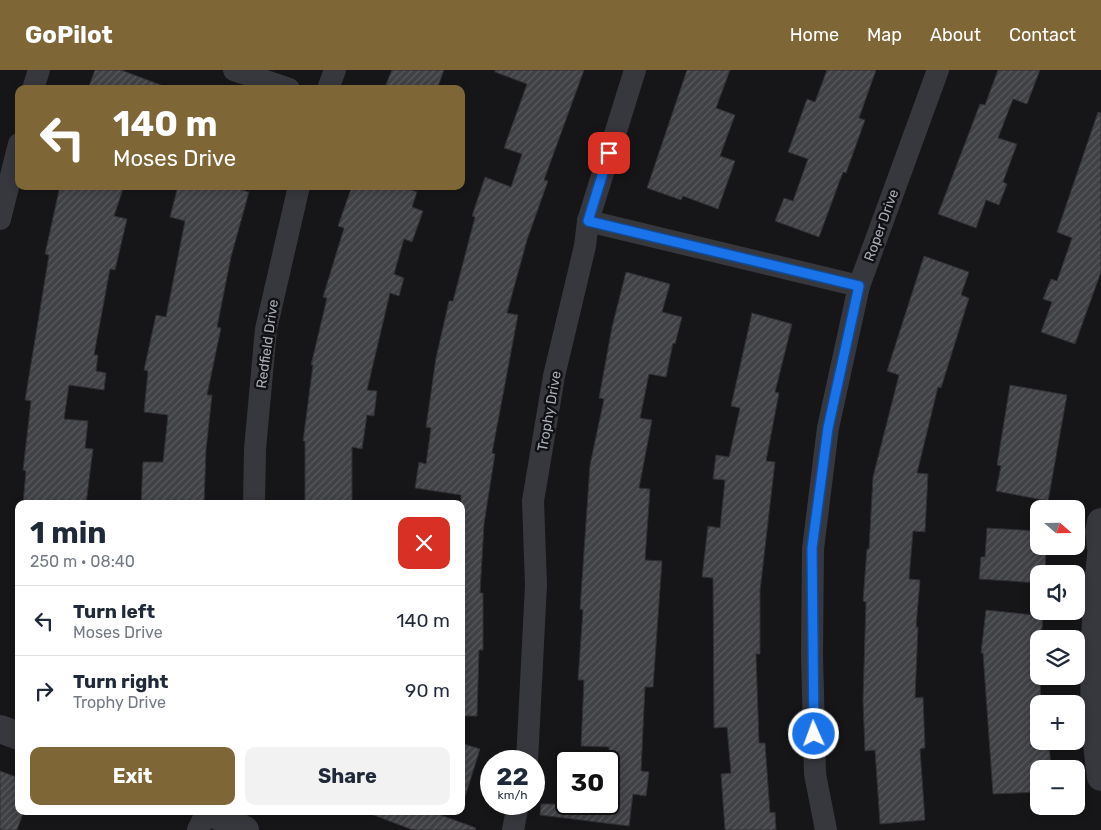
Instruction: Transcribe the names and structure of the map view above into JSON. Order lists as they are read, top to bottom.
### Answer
{
  "streets": {
    "street": ["Roper Drive", "Redfield Drive", "Trophy Drive"]
  },
  "north": "right",
  "page": {
    "header": "GoPilot",
    "nav": [
      "Home",
      "Map",
      "About",
      "Contact"
    ],
    "turn": ["140 m", "Moses Drive"],
    "map_buttons": ["+", "−"],
    "heading": ["1 min", "250 m · 08:40"],
    "list": [
      {
        "name": "Turn left",
        "note": "Moses Drive",
        "value": "140 m"
      },
      {
        "name": "Turn right",
        "note": "Trophy Drive",
        "value": "90 m"
      }
    ],
    "buttons": ["Exit", "Share"],
    "speed": "22 km/h",
    "limit": "30"
  }
}
